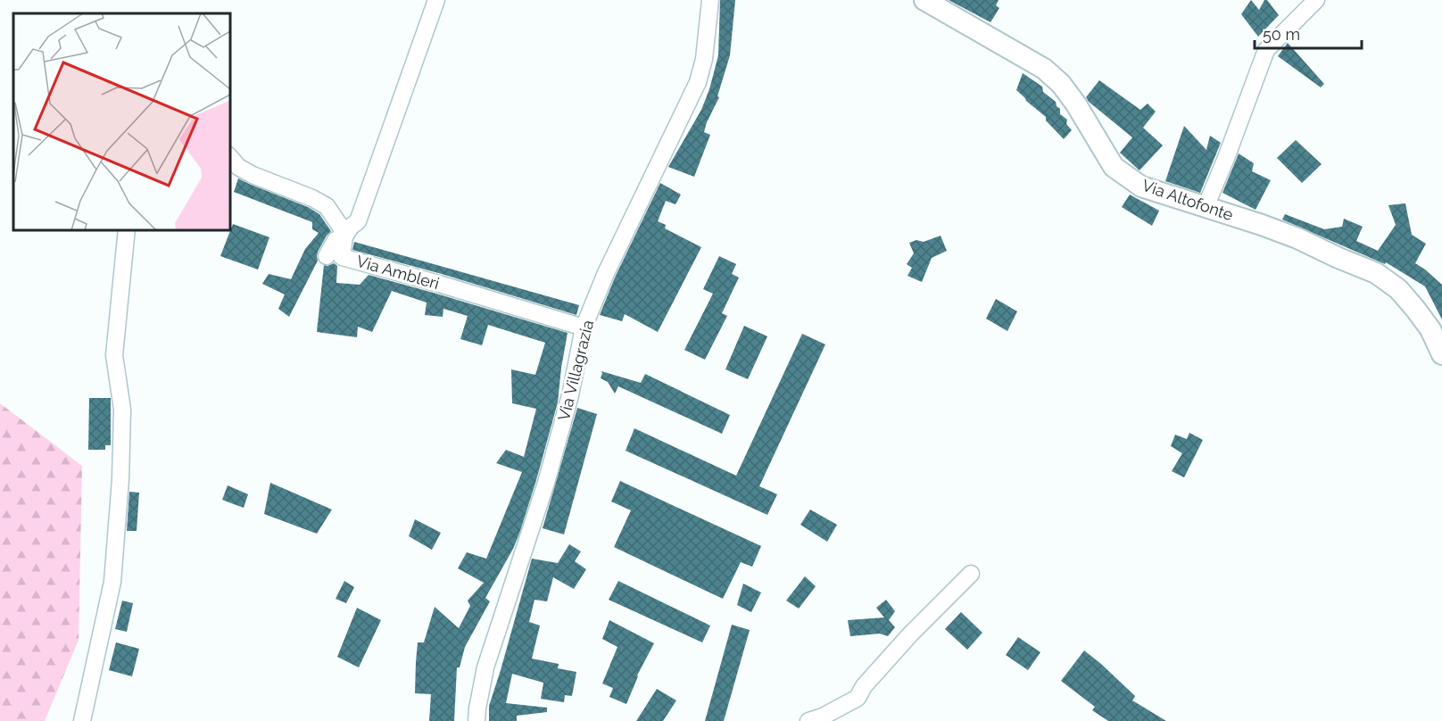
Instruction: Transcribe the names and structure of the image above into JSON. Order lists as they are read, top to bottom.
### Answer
{
  "streets": {
    "main road": ["Via Altofonte"],
    "street": ["Via Ambleri", "Via Villagrazia"]
  },
  "crossings": [
    ["Via Ambleri", "Via Villagrazia"]
  ],
  "scale_bar": "50 m"
}
